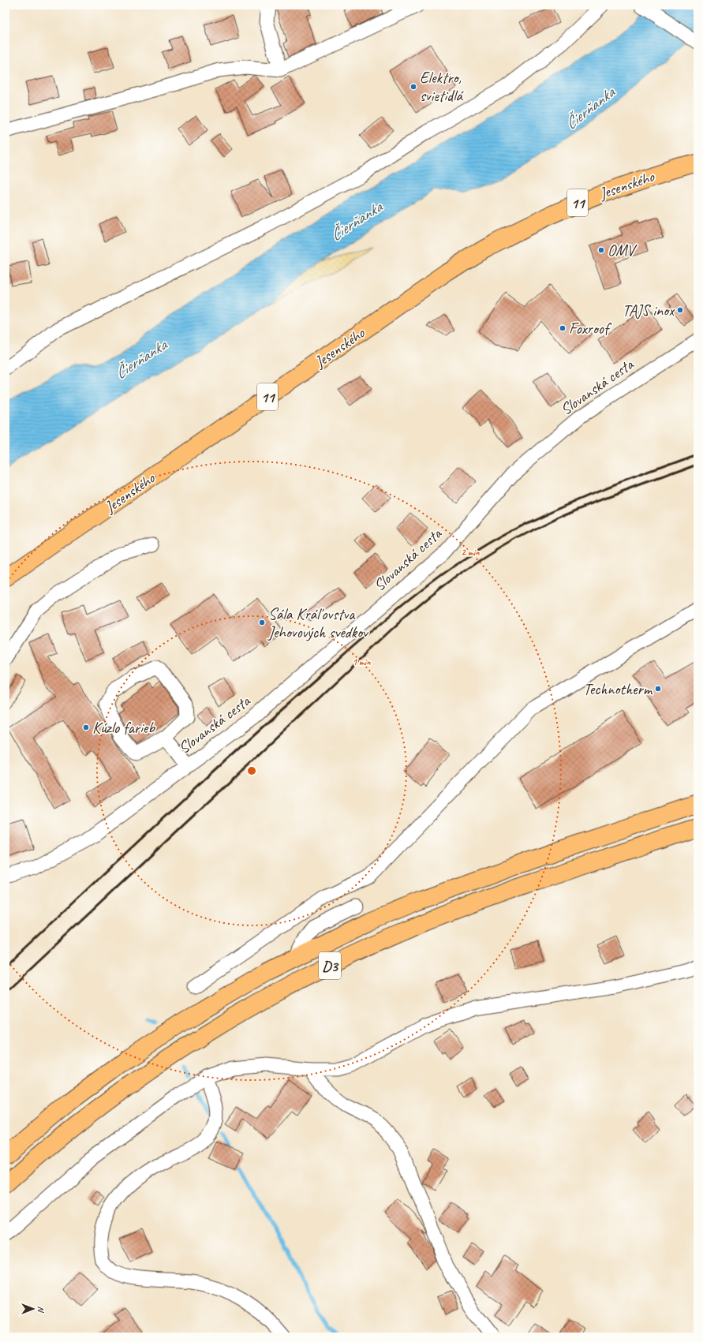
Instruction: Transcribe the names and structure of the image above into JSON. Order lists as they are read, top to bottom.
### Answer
{
  "streets": {
    "main road": ["Jesenského", "11", "D3"],
    "street": ["Slovanská cesta"]
  },
  "water": ["Čierňanka"],
  "places": [
    "Elektro, svietidlá",
    "OMV",
    "TAJS inox",
    "Foxroof",
    "Sála Kráľovstva Jehovových svedkov",
    "Technotherm",
    "Kúzlo farieb"
  ],
  "north": "right",
  "rings": ["2 min", "1 min"]
}
